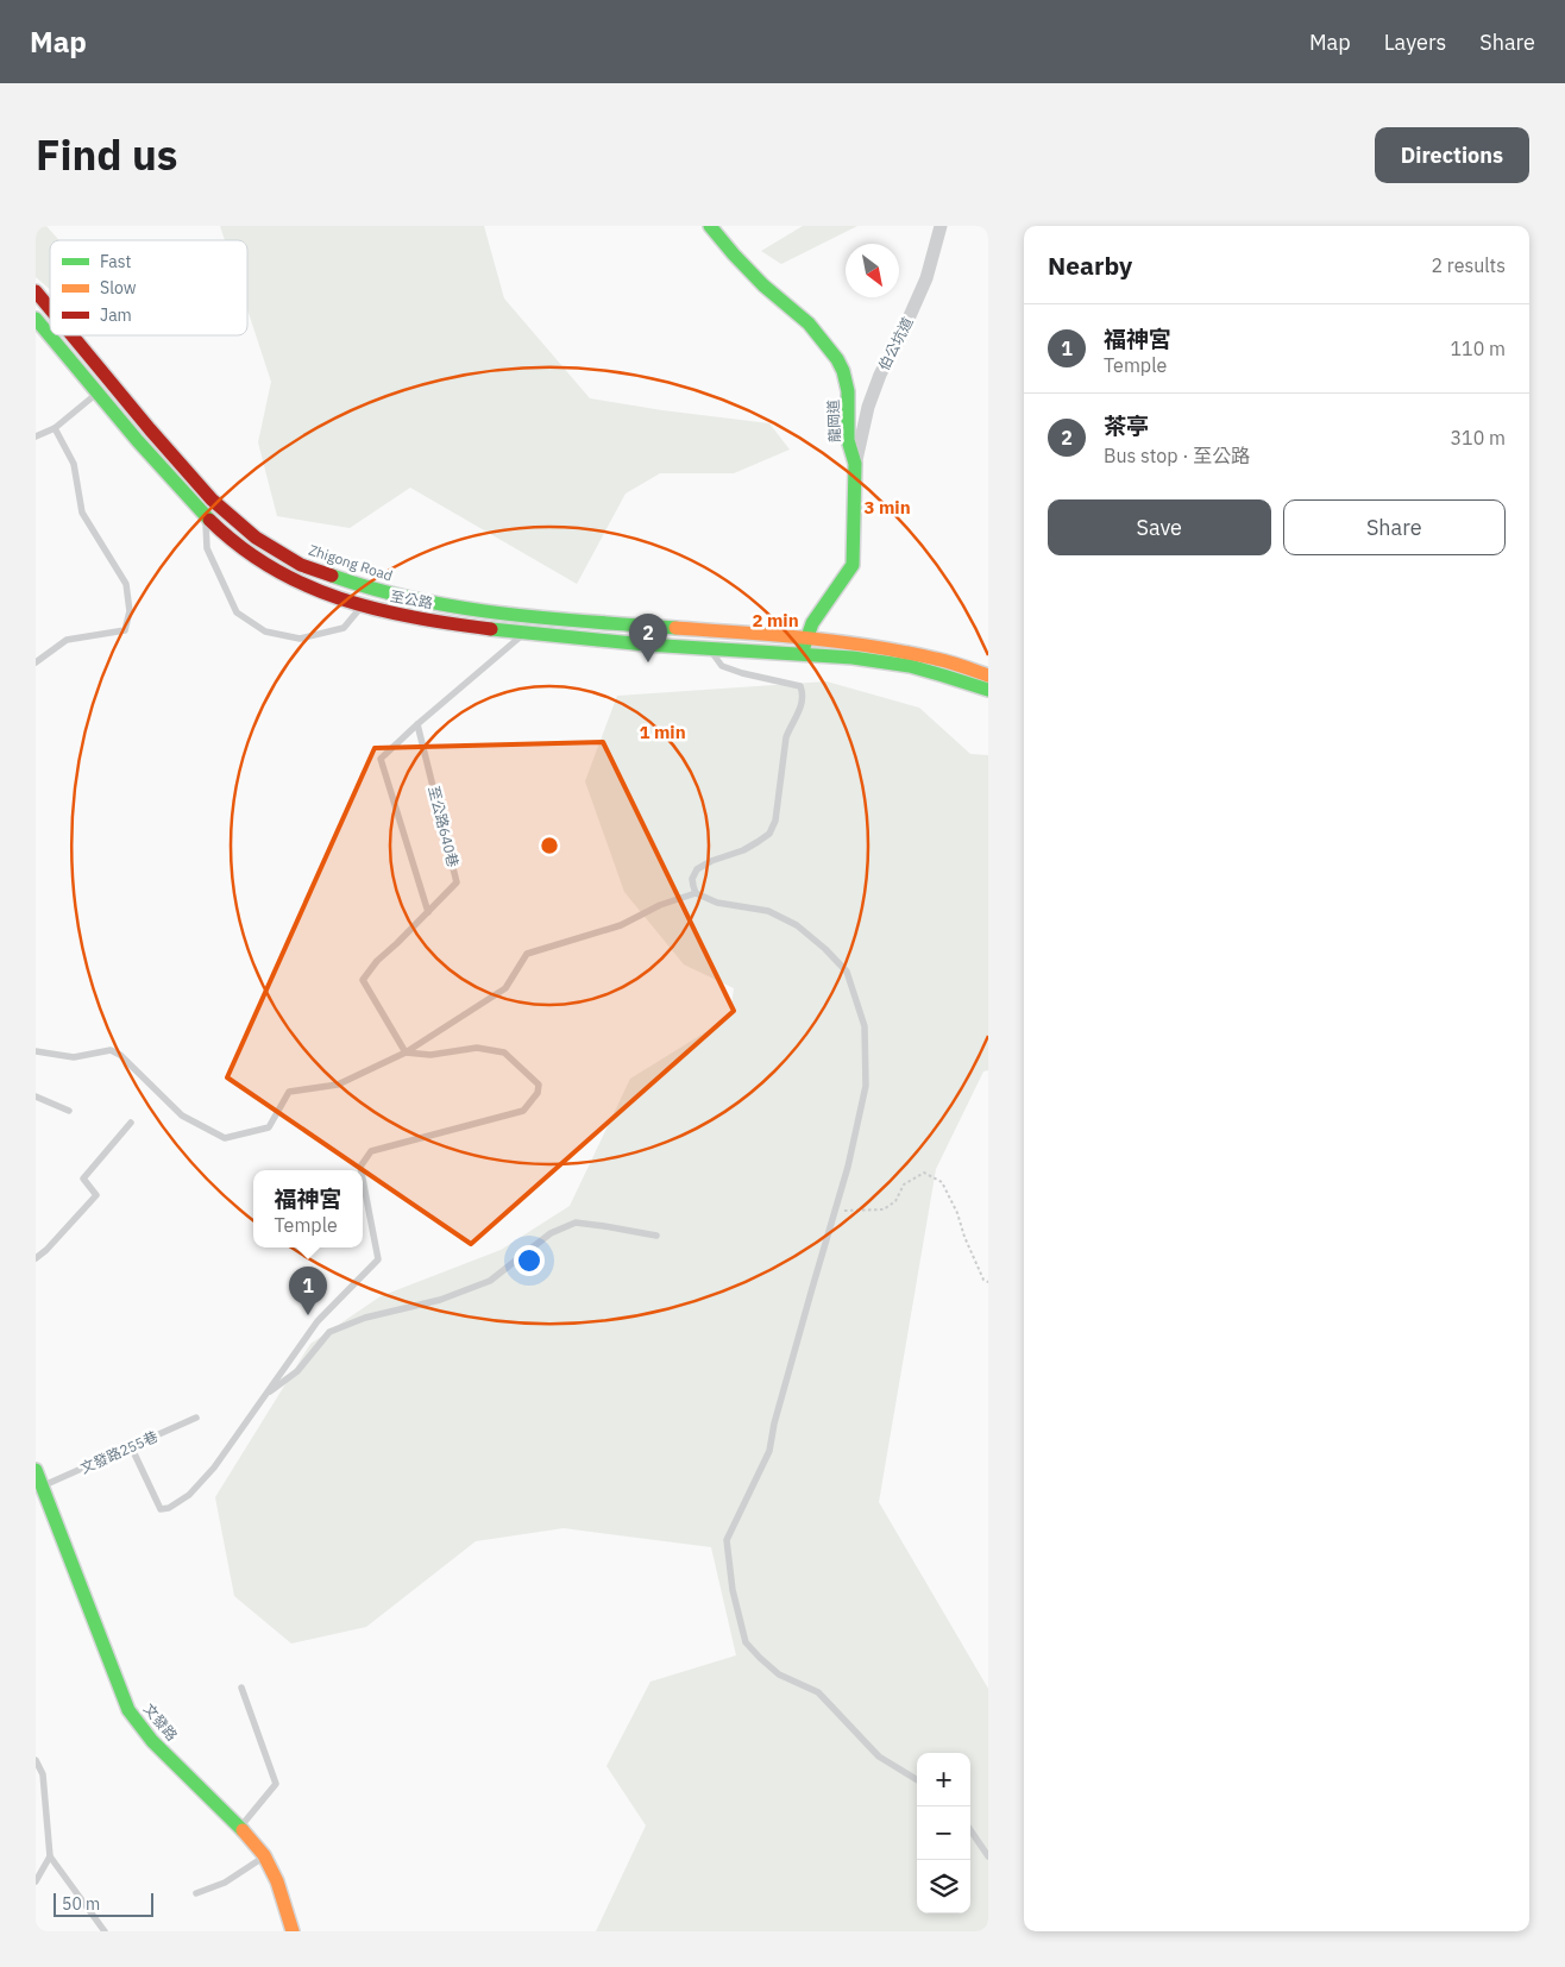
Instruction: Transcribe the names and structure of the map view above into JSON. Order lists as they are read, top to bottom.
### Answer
{
  "streets": {
    "street": [
      "伯公坑道",
      "龍岡道",
      "Zhigong Road",
      "至公路",
      "文發路"
    ],
    "lane": ["至公路640巷", "文發路255巷"]
  },
  "crossings": [
    ["伯公坑道", "龍岡道"],
    ["龍岡道", "Zhigong Road"],
    ["龍岡道", "至公路"],
    ["文發路255巷", "文發路"]
  ],
  "legend": ["Fast", "Slow", "Jam"],
  "scale_bar": "50 m",
  "north": "bottom right",
  "page": {
    "header": "Map",
    "nav": ["Map", "Layers", "Share"],
    "title": "Find us",
    "buttons": [
      "Directions",
      ["Save", "Share"]
    ],
    "heading": ["Nearby", "2 results"],
    "list": [
      {
        "mark": "1",
        "name": "福神宮",
        "note": "Temple",
        "value": "110 m"
      },
      {
        "mark": "2",
        "name": "茶亭",
        "note": "Bus stop · 至公路",
        "value": "310 m"
      }
    ],
    "pins": ["2", "1"],
    "popup": ["福神宮", "Temple"],
    "map_buttons": ["+", "−"],
    "scale": "50 m"
  },
  "rings": ["3 min", "2 min", "1 min"]
}
